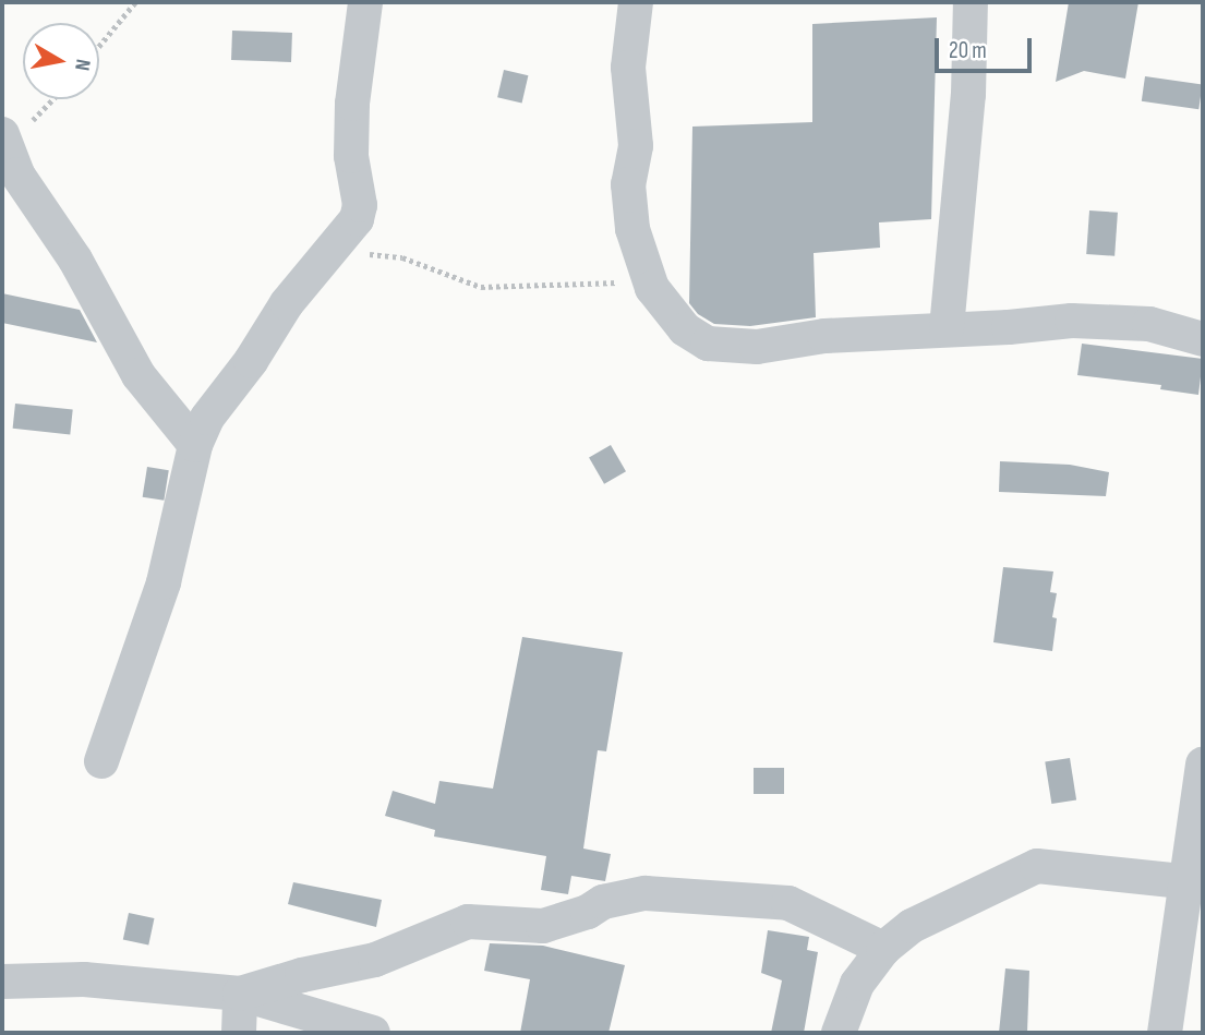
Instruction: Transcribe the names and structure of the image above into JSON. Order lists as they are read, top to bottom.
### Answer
{
  "scale_bar": "20 m",
  "north": "right"
}
